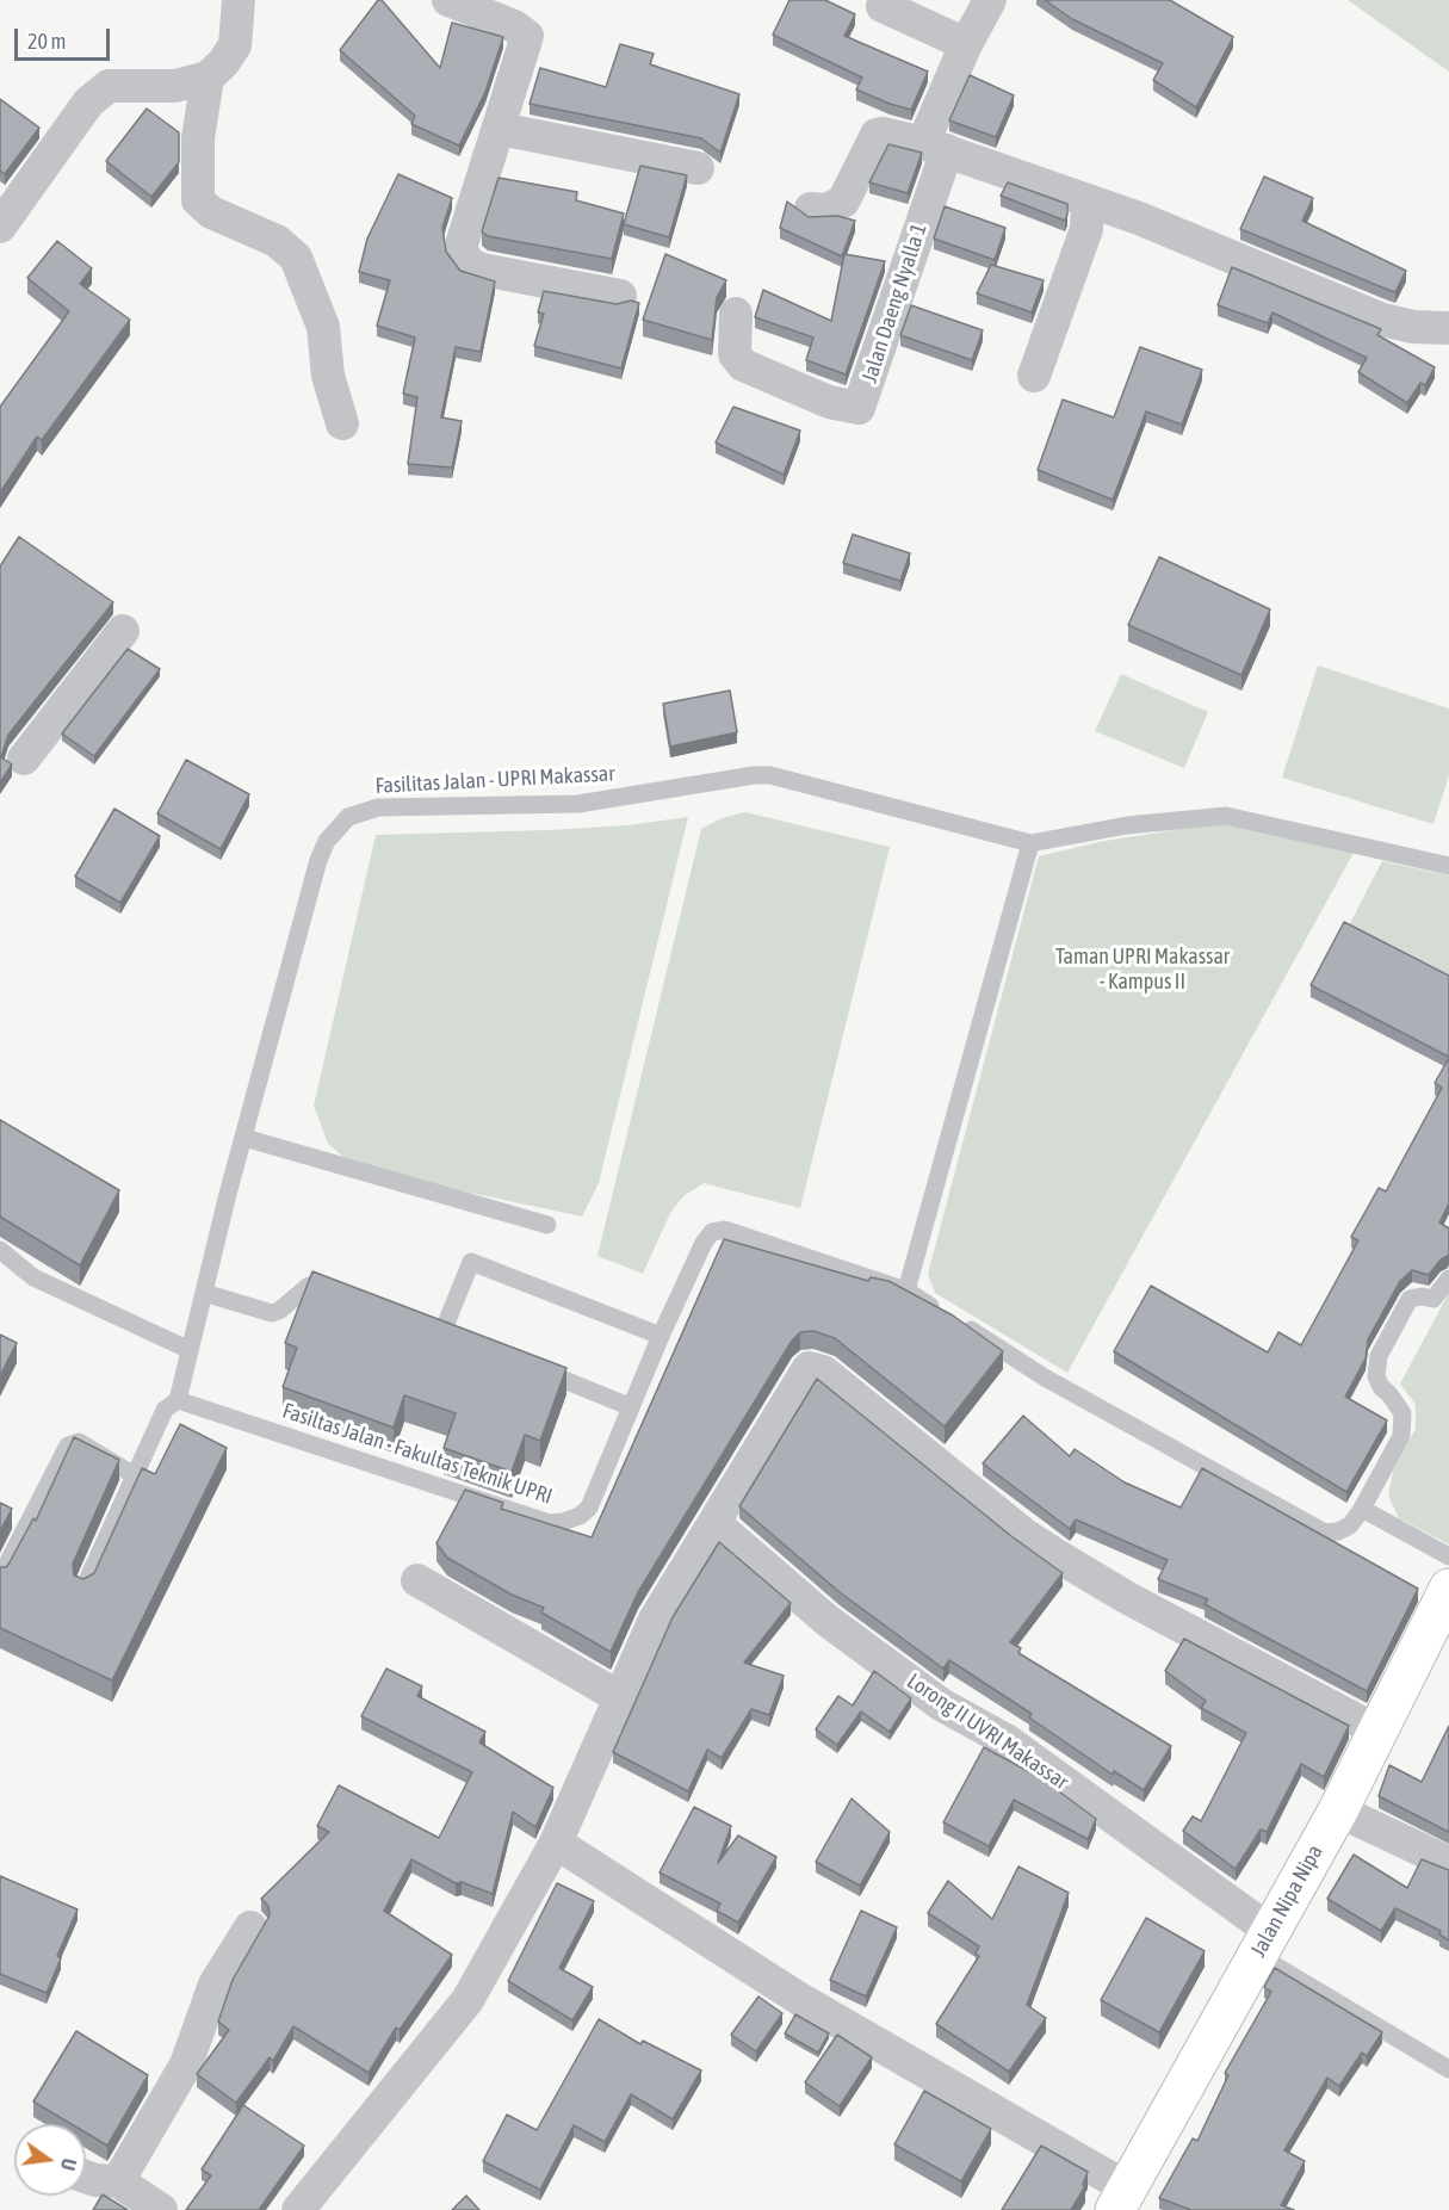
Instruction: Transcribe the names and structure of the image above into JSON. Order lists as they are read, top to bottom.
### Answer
{
  "streets": {
    "street": ["Jalan Daeng Nyalla 1", "Lorong II UVRI Makassar", "Jalan Nipa Nipa"],
    "lane": ["Fasilitas Jalan - UPRI Makassar", "Fasiltas Jalan - Fakultas Teknik UPRI"]
  },
  "crossings": [
    ["Fasilitas Jalan - UPRI Makassar", "Fasiltas Jalan - Fakultas Teknik UPRI"],
    ["Lorong II UVRI Makassar", "Jalan Nipa Nipa"]
  ],
  "parks": ["Taman UPRI Makassar - Kampus II"],
  "scale_bar": "20 m",
  "north": "right"
}
